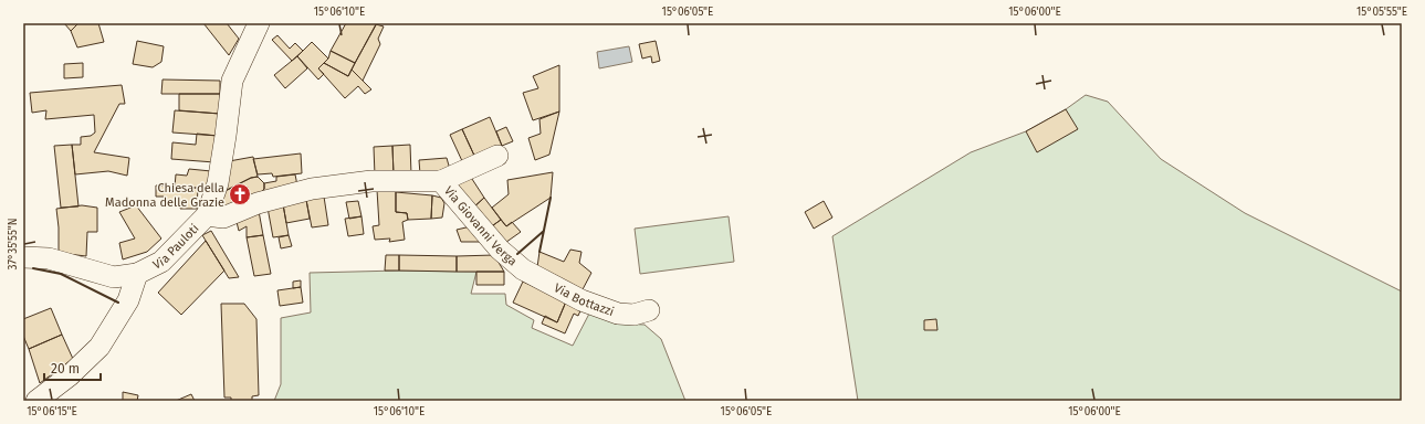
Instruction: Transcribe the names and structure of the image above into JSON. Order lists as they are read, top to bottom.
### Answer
{
  "streets": {
    "street": ["Via Giovanni Verga", "Via Pauloti", "Via Bottazzi"]
  },
  "crossings": [
    ["Via Giovanni Verga", "Via Pauloti"],
    ["Via Giovanni Verga", "Via Bottazzi"]
  ],
  "places": {
    "church": ["Chiesa della Madonna delle Grazie"]
  },
  "scale_bar": "20 m",
  "coordinates": [
    "15°06'10\"E",
    "15°06'05\"E",
    "15°06'00\"E",
    "15°05'55\"E",
    "37°35'55\"N",
    "15°06'15\"E"
  ]
}
